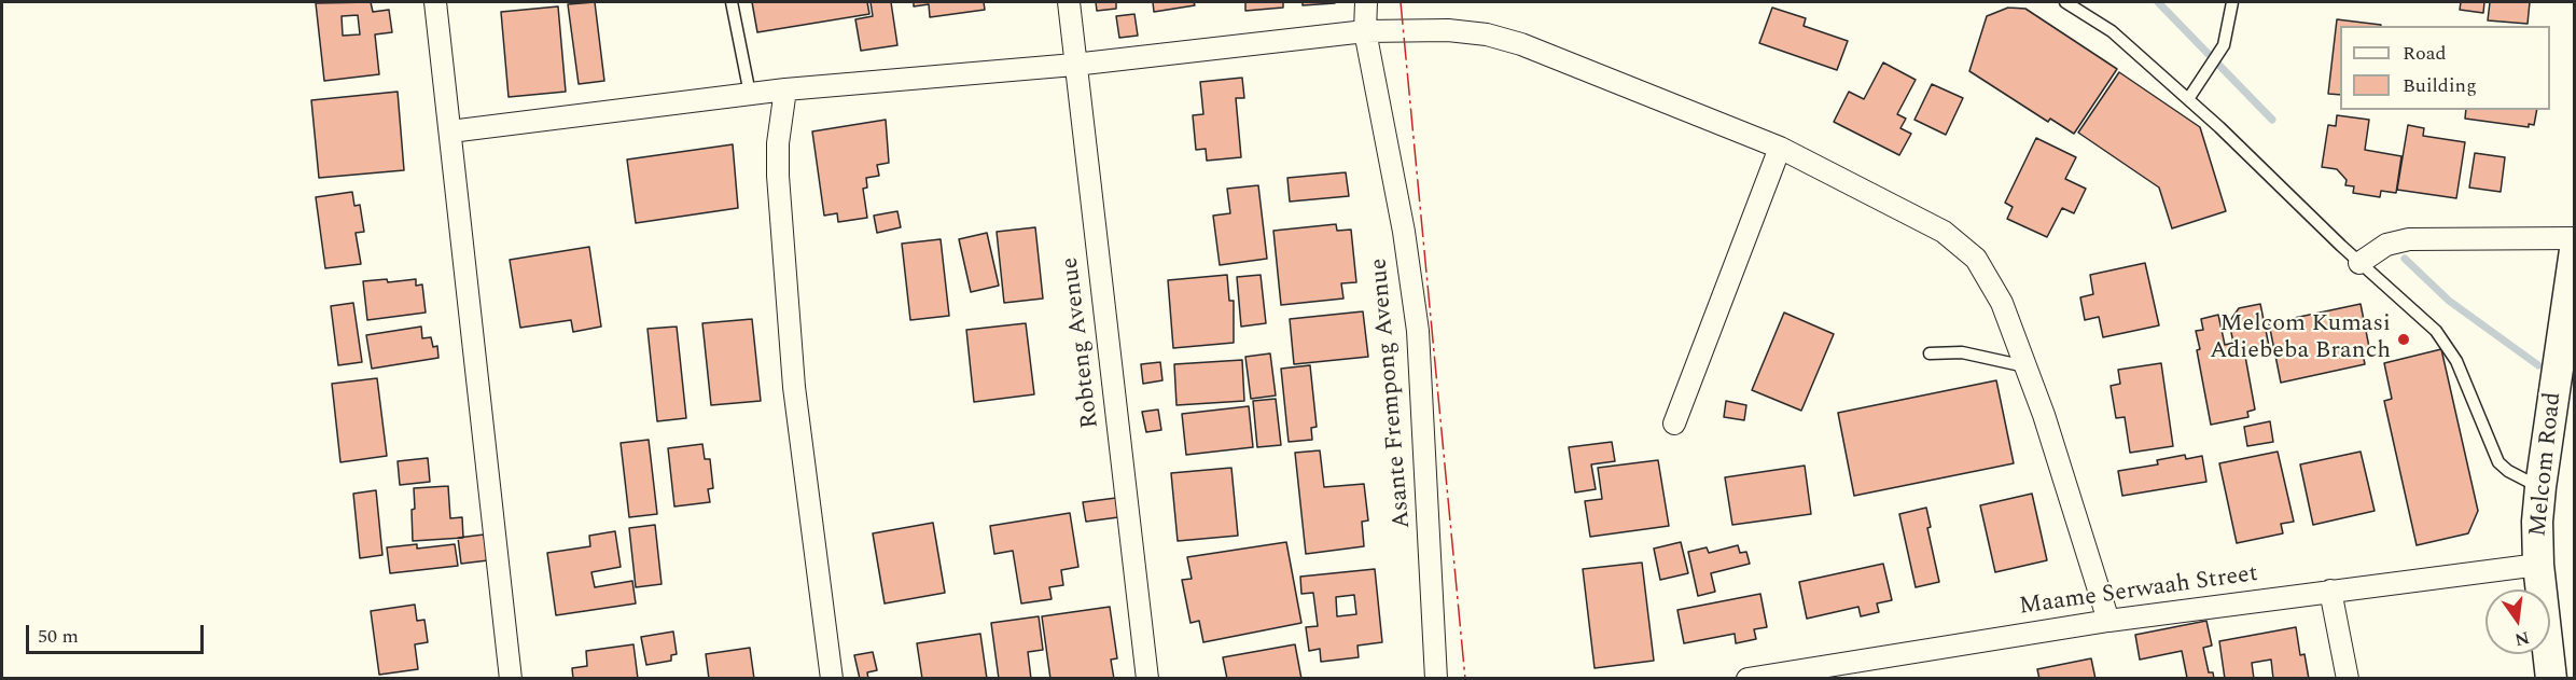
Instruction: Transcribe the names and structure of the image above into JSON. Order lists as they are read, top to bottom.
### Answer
{
  "streets": {
    "main road": ["Melcom Road"],
    "street": ["Robteng Avenue", "Asante Frempong Avenue", "Maame Serwaah Street"]
  },
  "crossings": [
    ["Melcom Road", "Maame Serwaah Street"]
  ],
  "places": ["Melcom Kumasi Adiebeba Branch"],
  "legend": ["Road", "Building"],
  "scale_bar": "50 m",
  "north": "bottom"
}
